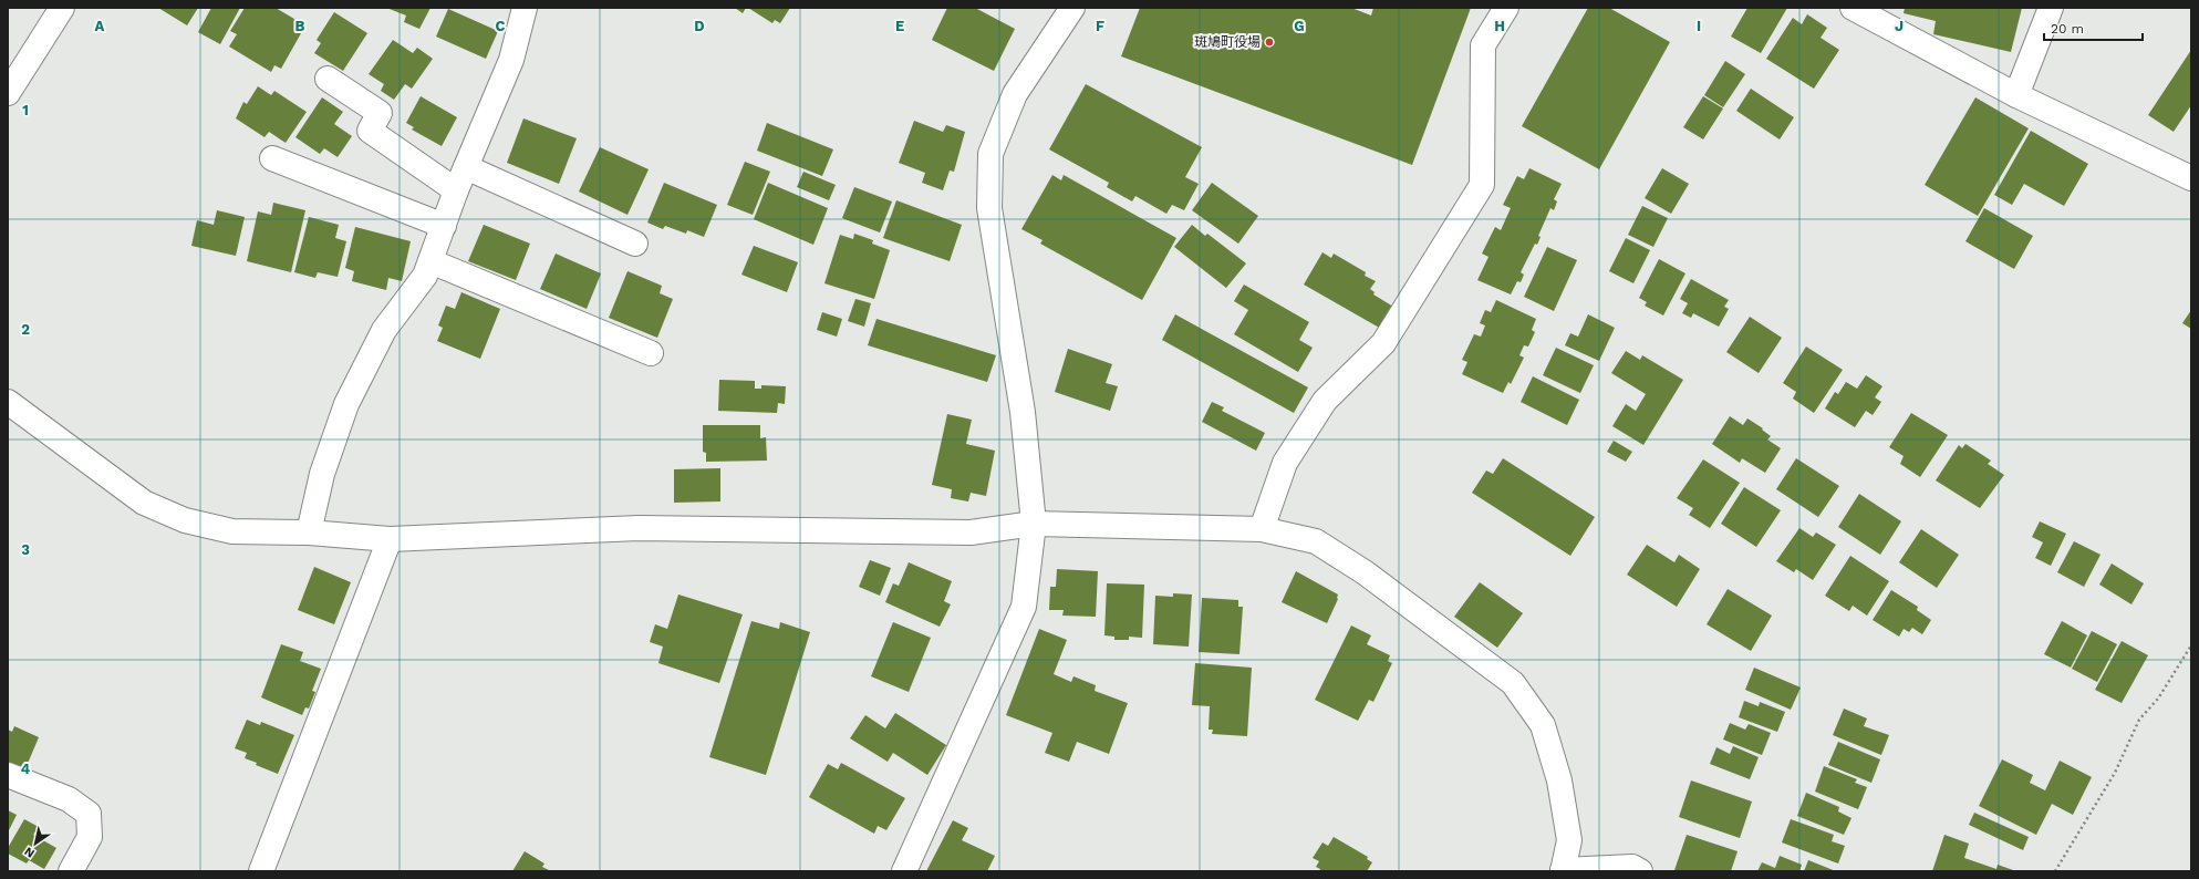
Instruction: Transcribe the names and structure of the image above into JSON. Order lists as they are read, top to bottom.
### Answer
{
  "places": ["斑鳩町役場"],
  "scale_bar": "20 m",
  "north": "bottom left",
  "grid": {
    "columns": [
      "A",
      "B",
      "C",
      "D",
      "E",
      "F",
      "G",
      "H",
      "I",
      "J"
    ],
    "rows": [
      "1",
      "2",
      "3",
      "4"
    ]
  }
}
